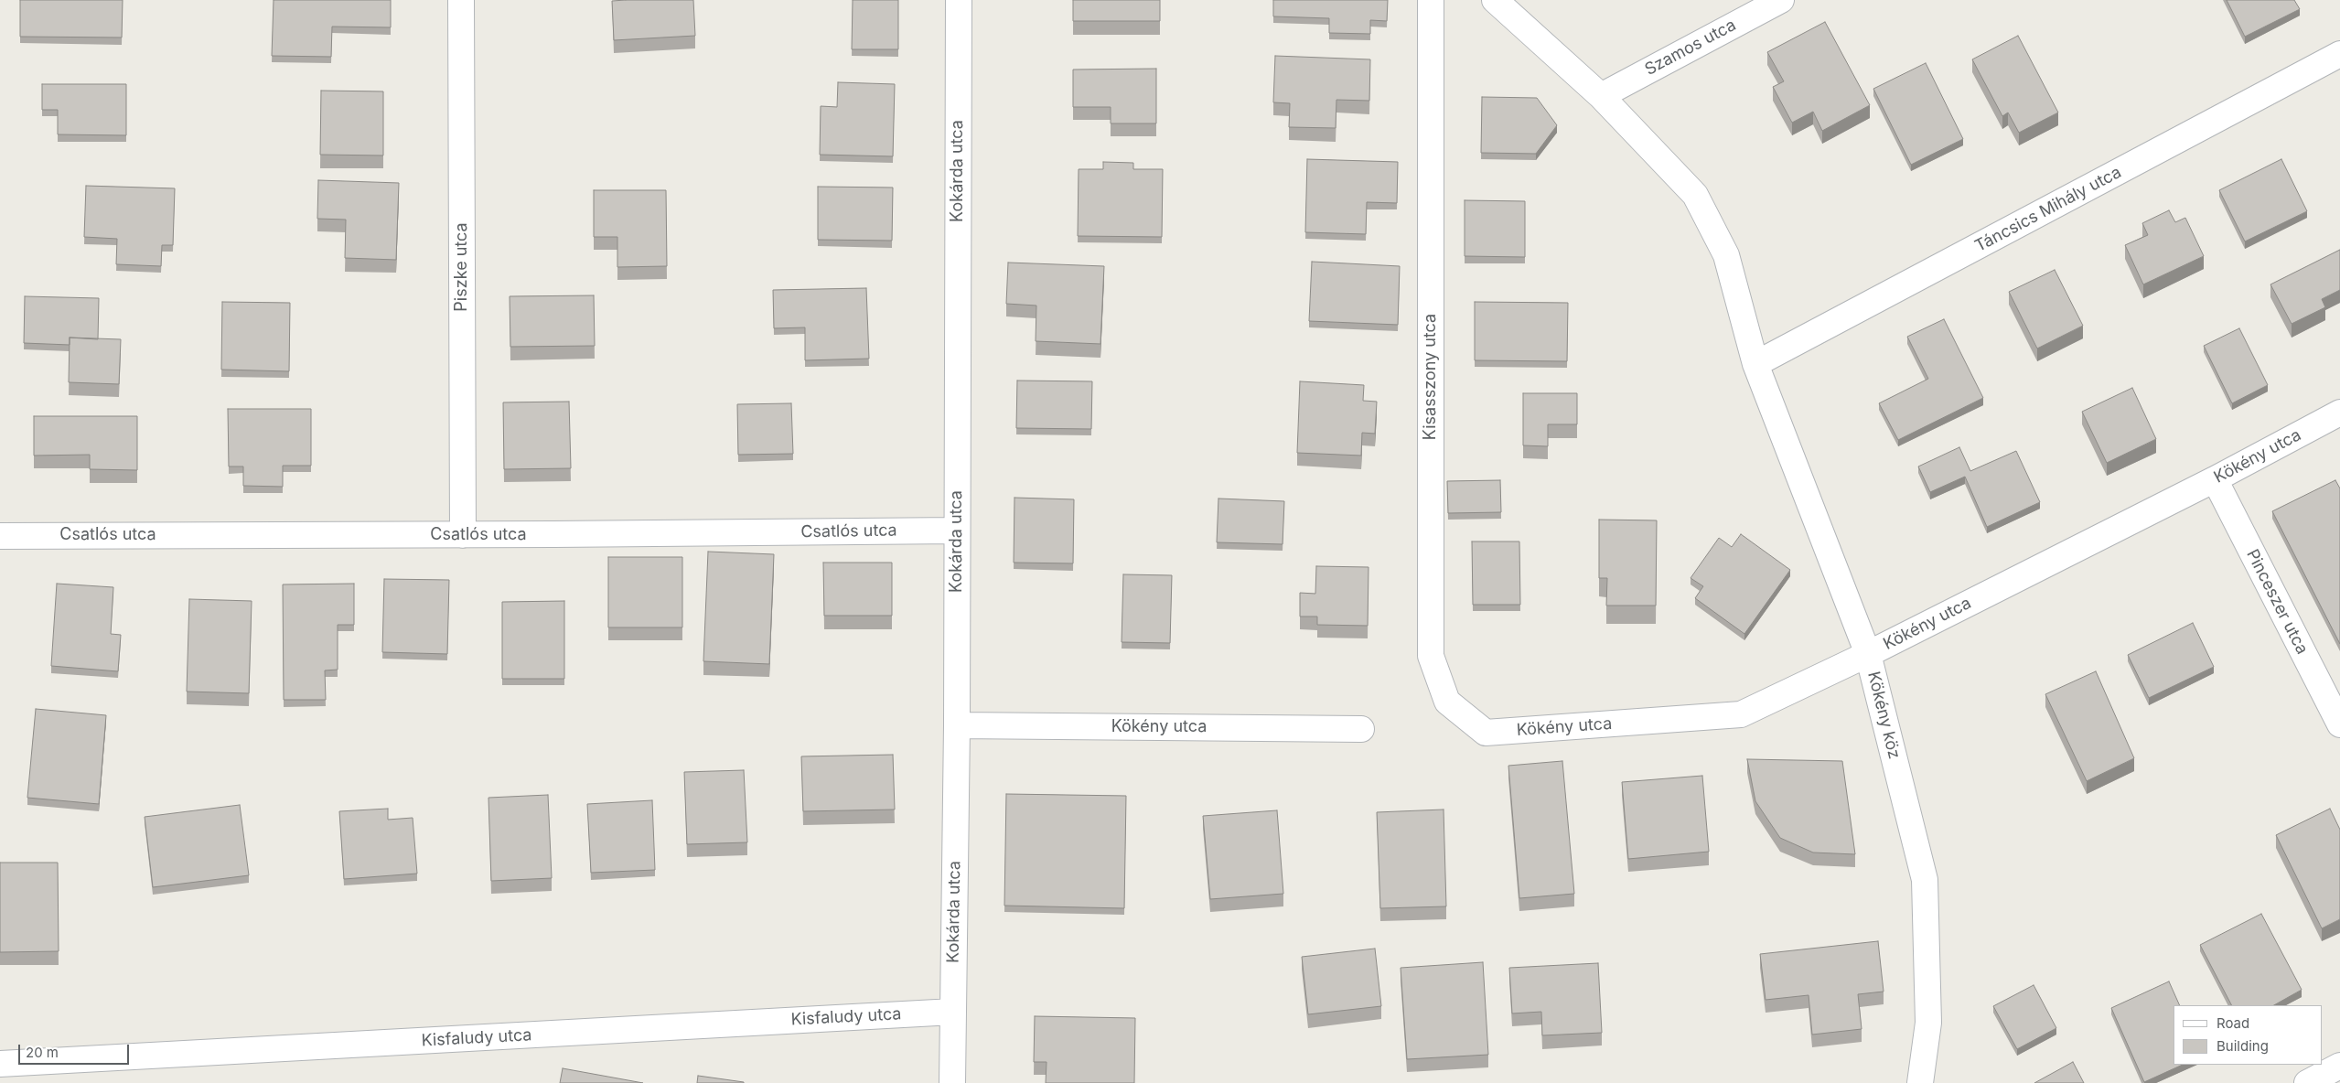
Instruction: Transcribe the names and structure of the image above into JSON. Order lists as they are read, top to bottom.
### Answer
{
  "streets": {
    "street": [
      "Szamos utca",
      "Kokárda utca",
      "Táncsics Mihály utca",
      "Piszke utca",
      "Kisasszony utca",
      "Kökény utca",
      "Csatlós utca",
      "Pinceszer utca",
      "Kökény köz",
      "Kisfaludy utca"
    ]
  },
  "crossings": [
    ["Szamos utca", "Kökény köz"],
    ["Kokárda utca", "Kökény utca"],
    ["Kokárda utca", "Csatlós utca"],
    ["Kokárda utca", "Kisfaludy utca"],
    ["Táncsics Mihály utca", "Kökény köz"],
    ["Piszke utca", "Csatlós utca"],
    ["Kisasszony utca", "Kökény utca"],
    ["Kökény utca", "Pinceszer utca"],
    ["Kökény utca", "Kökény köz"]
  ],
  "legend": ["Road", "Building"],
  "scale_bar": "20 m"
}
